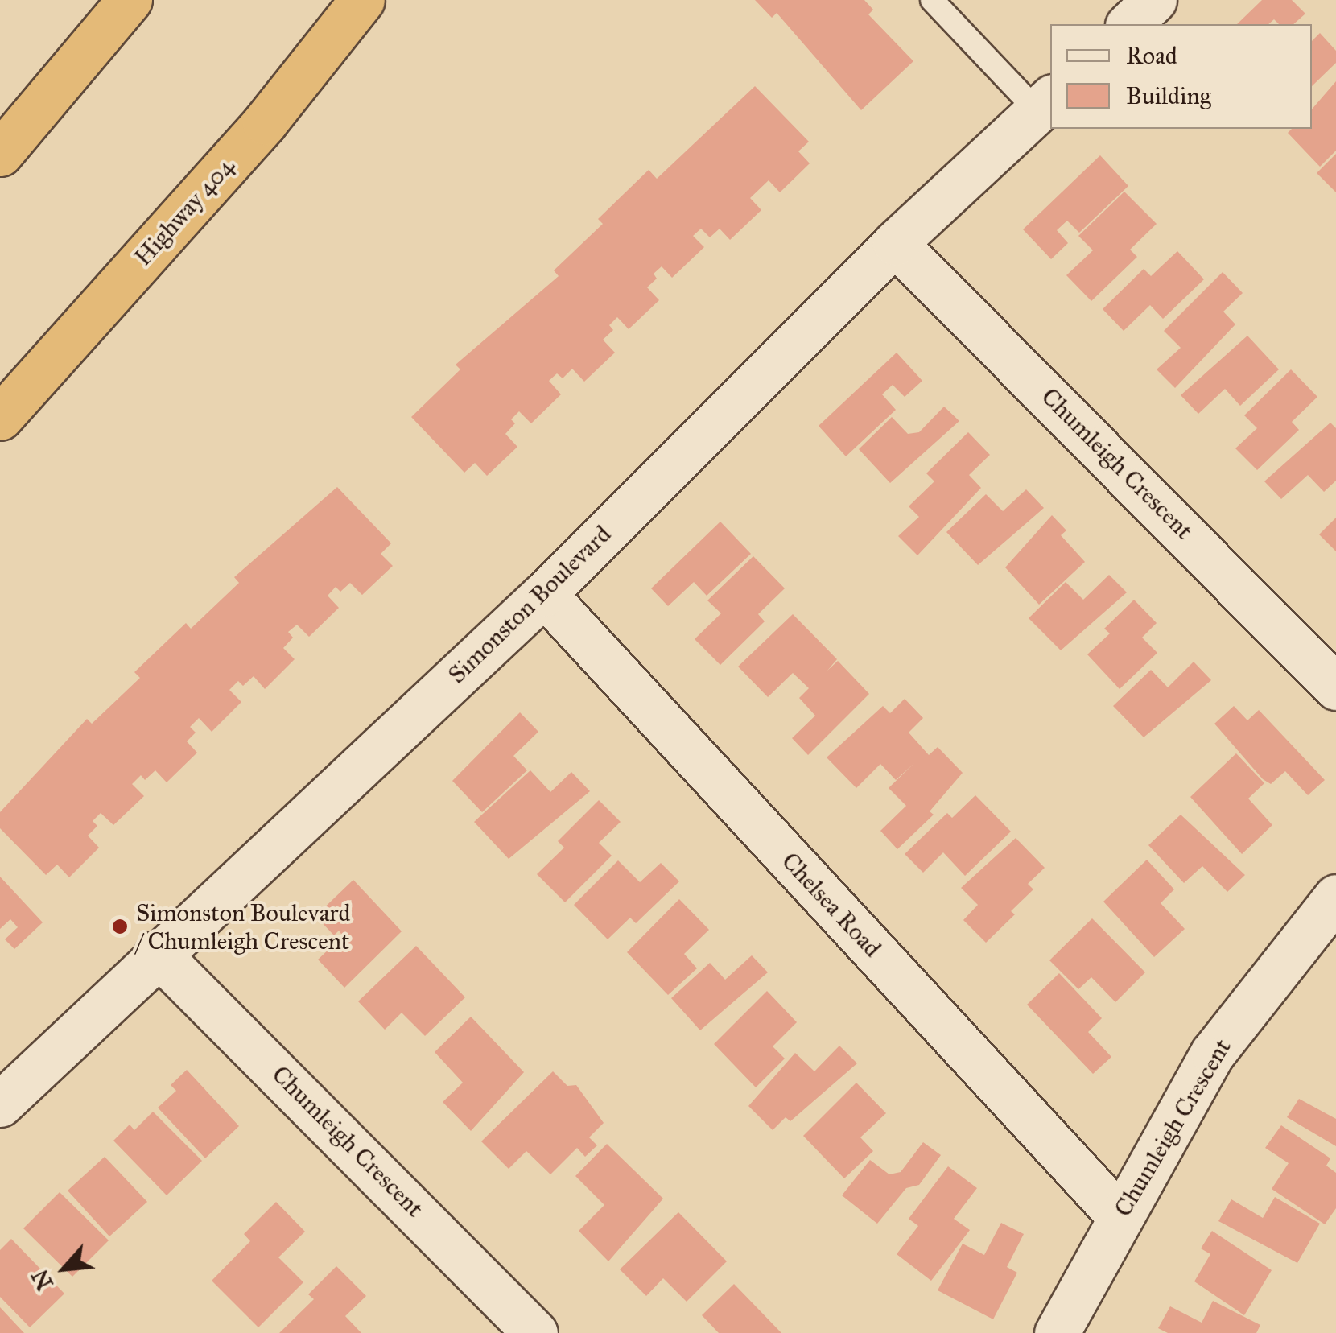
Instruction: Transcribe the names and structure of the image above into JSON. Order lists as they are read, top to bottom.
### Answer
{
  "streets": {
    "highway": ["Highway 404"],
    "street": ["Chumleigh Crescent", "Simonston Boulevard", "Chelsea Road"]
  },
  "crossings": [
    ["Chumleigh Crescent", "Simonston Boulevard"],
    ["Chumleigh Crescent", "Chelsea Road"],
    ["Simonston Boulevard", "Chelsea Road"]
  ],
  "places": ["Simonston Boulevard / Chumleigh Crescent"],
  "legend": ["Road", "Building"],
  "north": "bottom left"
}
